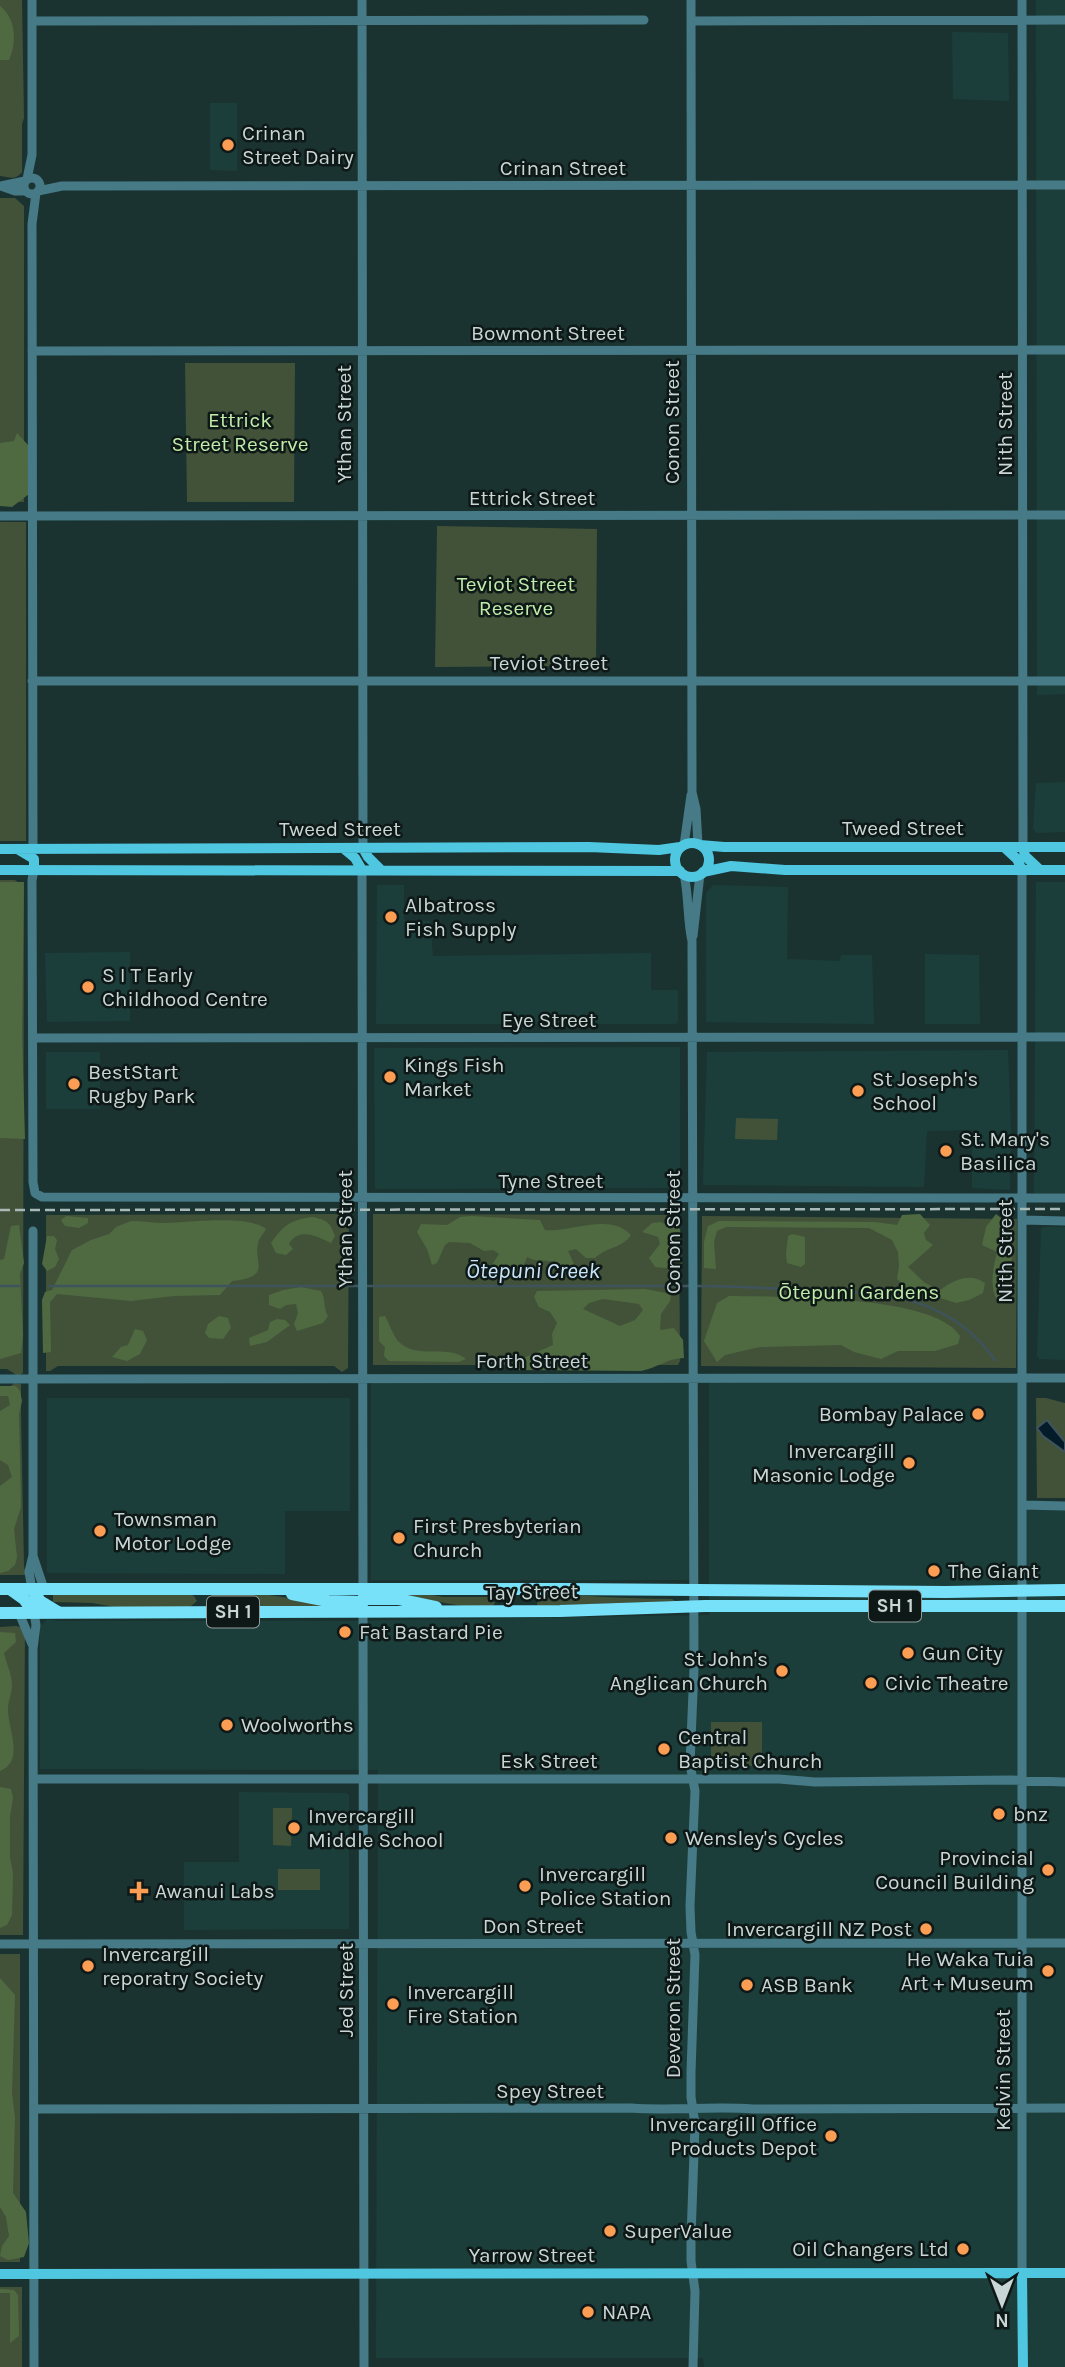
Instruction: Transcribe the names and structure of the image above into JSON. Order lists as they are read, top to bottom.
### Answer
{
  "streets": {
    "highway": ["Tay Street", "SH 1"],
    "main road": [
      "Conon Street",
      "Tweed Street",
      "Kelvin Street",
      "Yarrow Street"
    ],
    "street": [
      "Crinan Street",
      "Bowmont Street",
      "Ythan Street",
      "Nith Street",
      "Ettrick Street",
      "Teviot Street",
      "Eye Street",
      "Tyne Street",
      "Forth Street",
      "Esk Street",
      "Don Street",
      "Jed Street",
      "Deveron Street",
      "Spey Street"
    ]
  },
  "crossings": [
    ["Crinan Street", "Conon Street"],
    ["Crinan Street", "Ythan Street"],
    ["Crinan Street", "Nith Street"],
    ["Bowmont Street", "Conon Street"],
    ["Bowmont Street", "Ythan Street"],
    ["Bowmont Street", "Nith Street"],
    ["Conon Street", "Ettrick Street"],
    ["Conon Street", "Teviot Street"],
    ["Conon Street", "Tweed Street"],
    ["Conon Street", "Eye Street"],
    ["Conon Street", "Tyne Street"],
    ["Conon Street", "Forth Street"],
    ["Conon Street", "Tay Street"],
    ["Conon Street", "Deveron Street"],
    ["Ythan Street", "Ettrick Street"],
    ["Ythan Street", "Teviot Street"],
    ["Ythan Street", "Tweed Street"],
    ["Ythan Street", "Eye Street"],
    ["Ythan Street", "Tyne Street"],
    ["Ythan Street", "Forth Street"],
    ["Ythan Street", "Tay Street"],
    ["Ythan Street", "Jed Street"],
    ["Nith Street", "Ettrick Street"],
    ["Nith Street", "Teviot Street"],
    ["Nith Street", "Tweed Street"],
    ["Nith Street", "Eye Street"],
    ["Nith Street", "Tyne Street"],
    ["Nith Street", "Forth Street"],
    ["Nith Street", "Tay Street"],
    ["Nith Street", "Kelvin Street"],
    ["Eye Street", "Tyne Street"],
    ["Tay Street", "Jed Street"],
    ["Tay Street", "Deveron Street"],
    ["Tay Street", "Kelvin Street"],
    ["Esk Street", "Jed Street"],
    ["Esk Street", "Deveron Street"],
    ["Esk Street", "Kelvin Street"],
    ["Don Street", "Jed Street"],
    ["Don Street", "Deveron Street"],
    ["Don Street", "Kelvin Street"],
    ["Jed Street", "Spey Street"],
    ["Jed Street", "Yarrow Street"],
    ["Deveron Street", "Spey Street"],
    ["Deveron Street", "Yarrow Street"],
    ["Kelvin Street", "Spey Street"],
    ["Kelvin Street", "Yarrow Street"]
  ],
  "water": ["Ōtepuni Creek"],
  "parks": ["Ettrick Street Reserve", "Teviot Street Reserve", "Ōtepuni Gardens"],
  "places": {
    "other": [
      "Crinan Street Dairy",
      "Albatross Fish Supply",
      "S I T Early Childhood Centre",
      "Kings Fish Market",
      "BestStart Rugby Park",
      "St Joseph's School",
      "St. Mary's Basilica",
      "Bombay Palace",
      "Invercargill Masonic Lodge",
      "Townsman Motor Lodge",
      "First Presbyterian Church",
      "The Giant",
      "Fat Bastard Pie",
      "Gun City",
      "St John's Anglican Church",
      "Civic Theatre",
      "Woolworths",
      "Central Baptist Church",
      "bnz",
      "Invercargill Middle School",
      "Wensley's Cycles",
      "Provincial Council Building",
      "Invercargill Police Station",
      "Invercargill NZ Post",
      "Invercargill reporatry Society",
      "He Waka Tuia Art + Museum",
      "ASB Bank",
      "Invercargill Fire Station",
      "Invercargill Office Products Depot",
      "SuperValue",
      "Oil Changers Ltd",
      "NAPA"
    ],
    "health": ["Awanui Labs"]
  },
  "north": "bottom"
}
